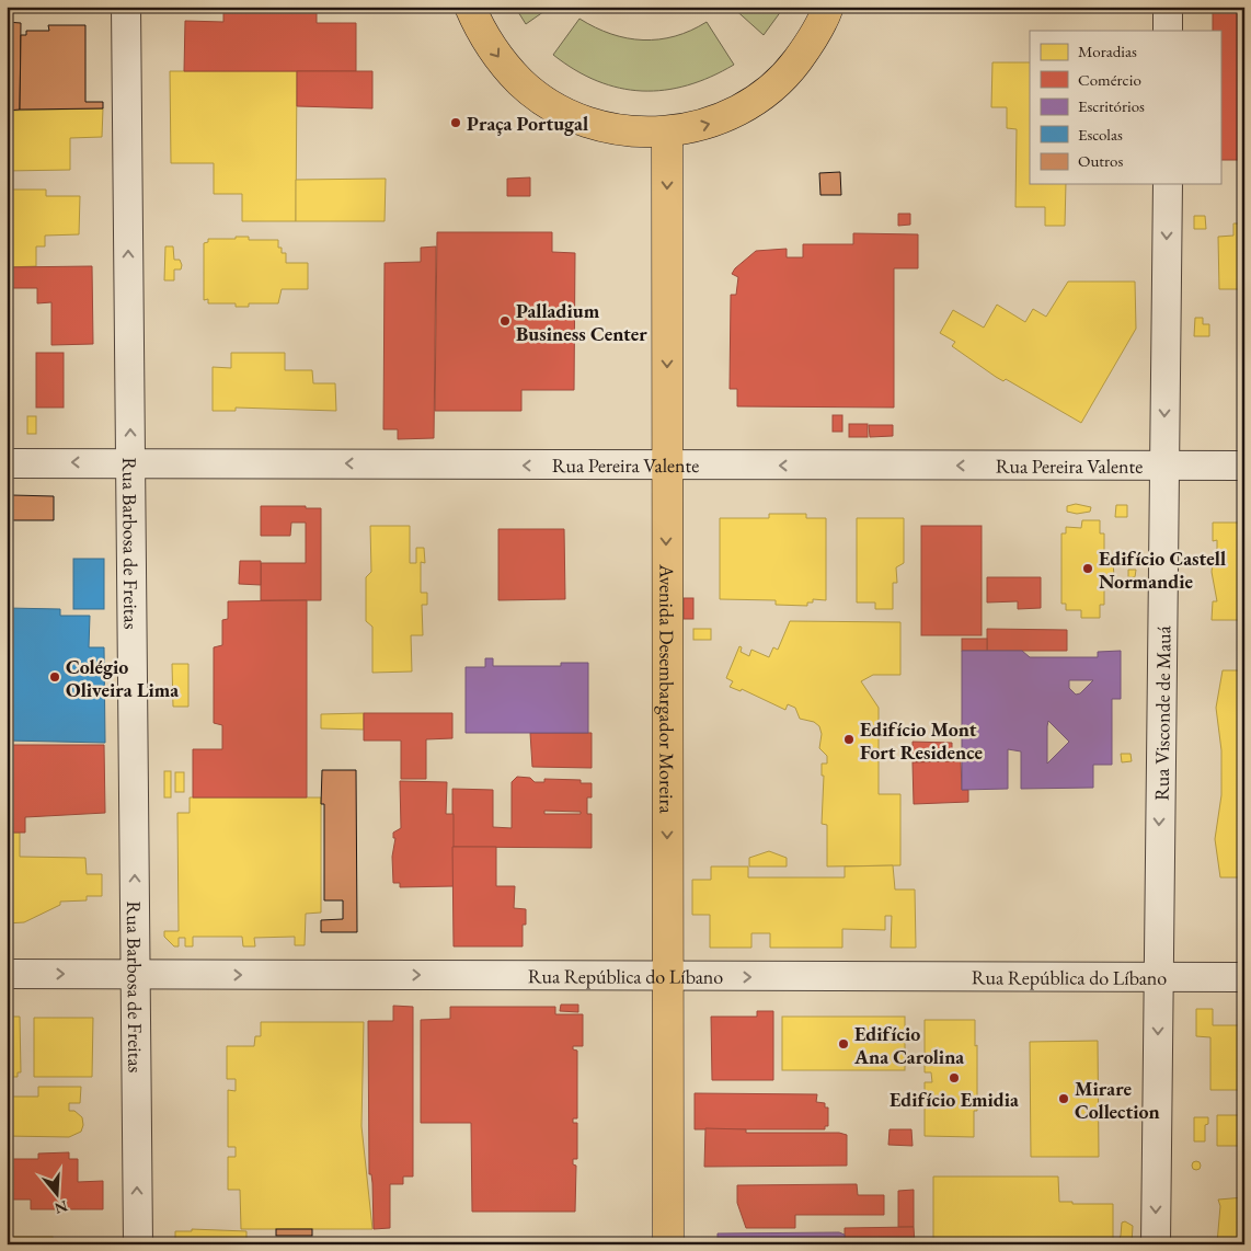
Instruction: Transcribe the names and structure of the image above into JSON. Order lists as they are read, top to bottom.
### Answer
{
  "streets": {
    "main road": ["Avenida Desembargador Moreira"],
    "street": [
      "Rua Pereira Valente",
      "Rua Barbosa de Freitas",
      "Rua Visconde de Mauá",
      "Rua República do Líbano"
    ]
  },
  "crossings": [
    ["Rua Pereira Valente", "Rua Barbosa de Freitas"],
    ["Rua Pereira Valente", "Avenida Desembargador Moreira"],
    ["Rua Pereira Valente", "Rua Visconde de Mauá"],
    ["Rua Barbosa de Freitas", "Rua República do Líbano"],
    ["Avenida Desembargador Moreira", "Rua República do Líbano"],
    ["Rua Visconde de Mauá", "Rua República do Líbano"]
  ],
  "one_way": [
    "Rua Pereira Valente",
    "Rua Barbosa de Freitas",
    "Avenida Desembargador Moreira",
    "Rua Visconde de Mauá",
    "Rua República do Líbano"
  ],
  "places": [
    "Praça Portugal",
    "Palladium Business Center",
    "Edifício Castell Normandie",
    "Colégio Oliveira Lima",
    "Edifício Mont Fort Residence",
    "Edifício Ana Carolina",
    "Edifício Emidia",
    "Mirare Collection"
  ],
  "legend": [
    "Moradias",
    "Comércio",
    "Escritórios",
    "Escolas",
    "Outros"
  ],
  "north": "bottom"
}
